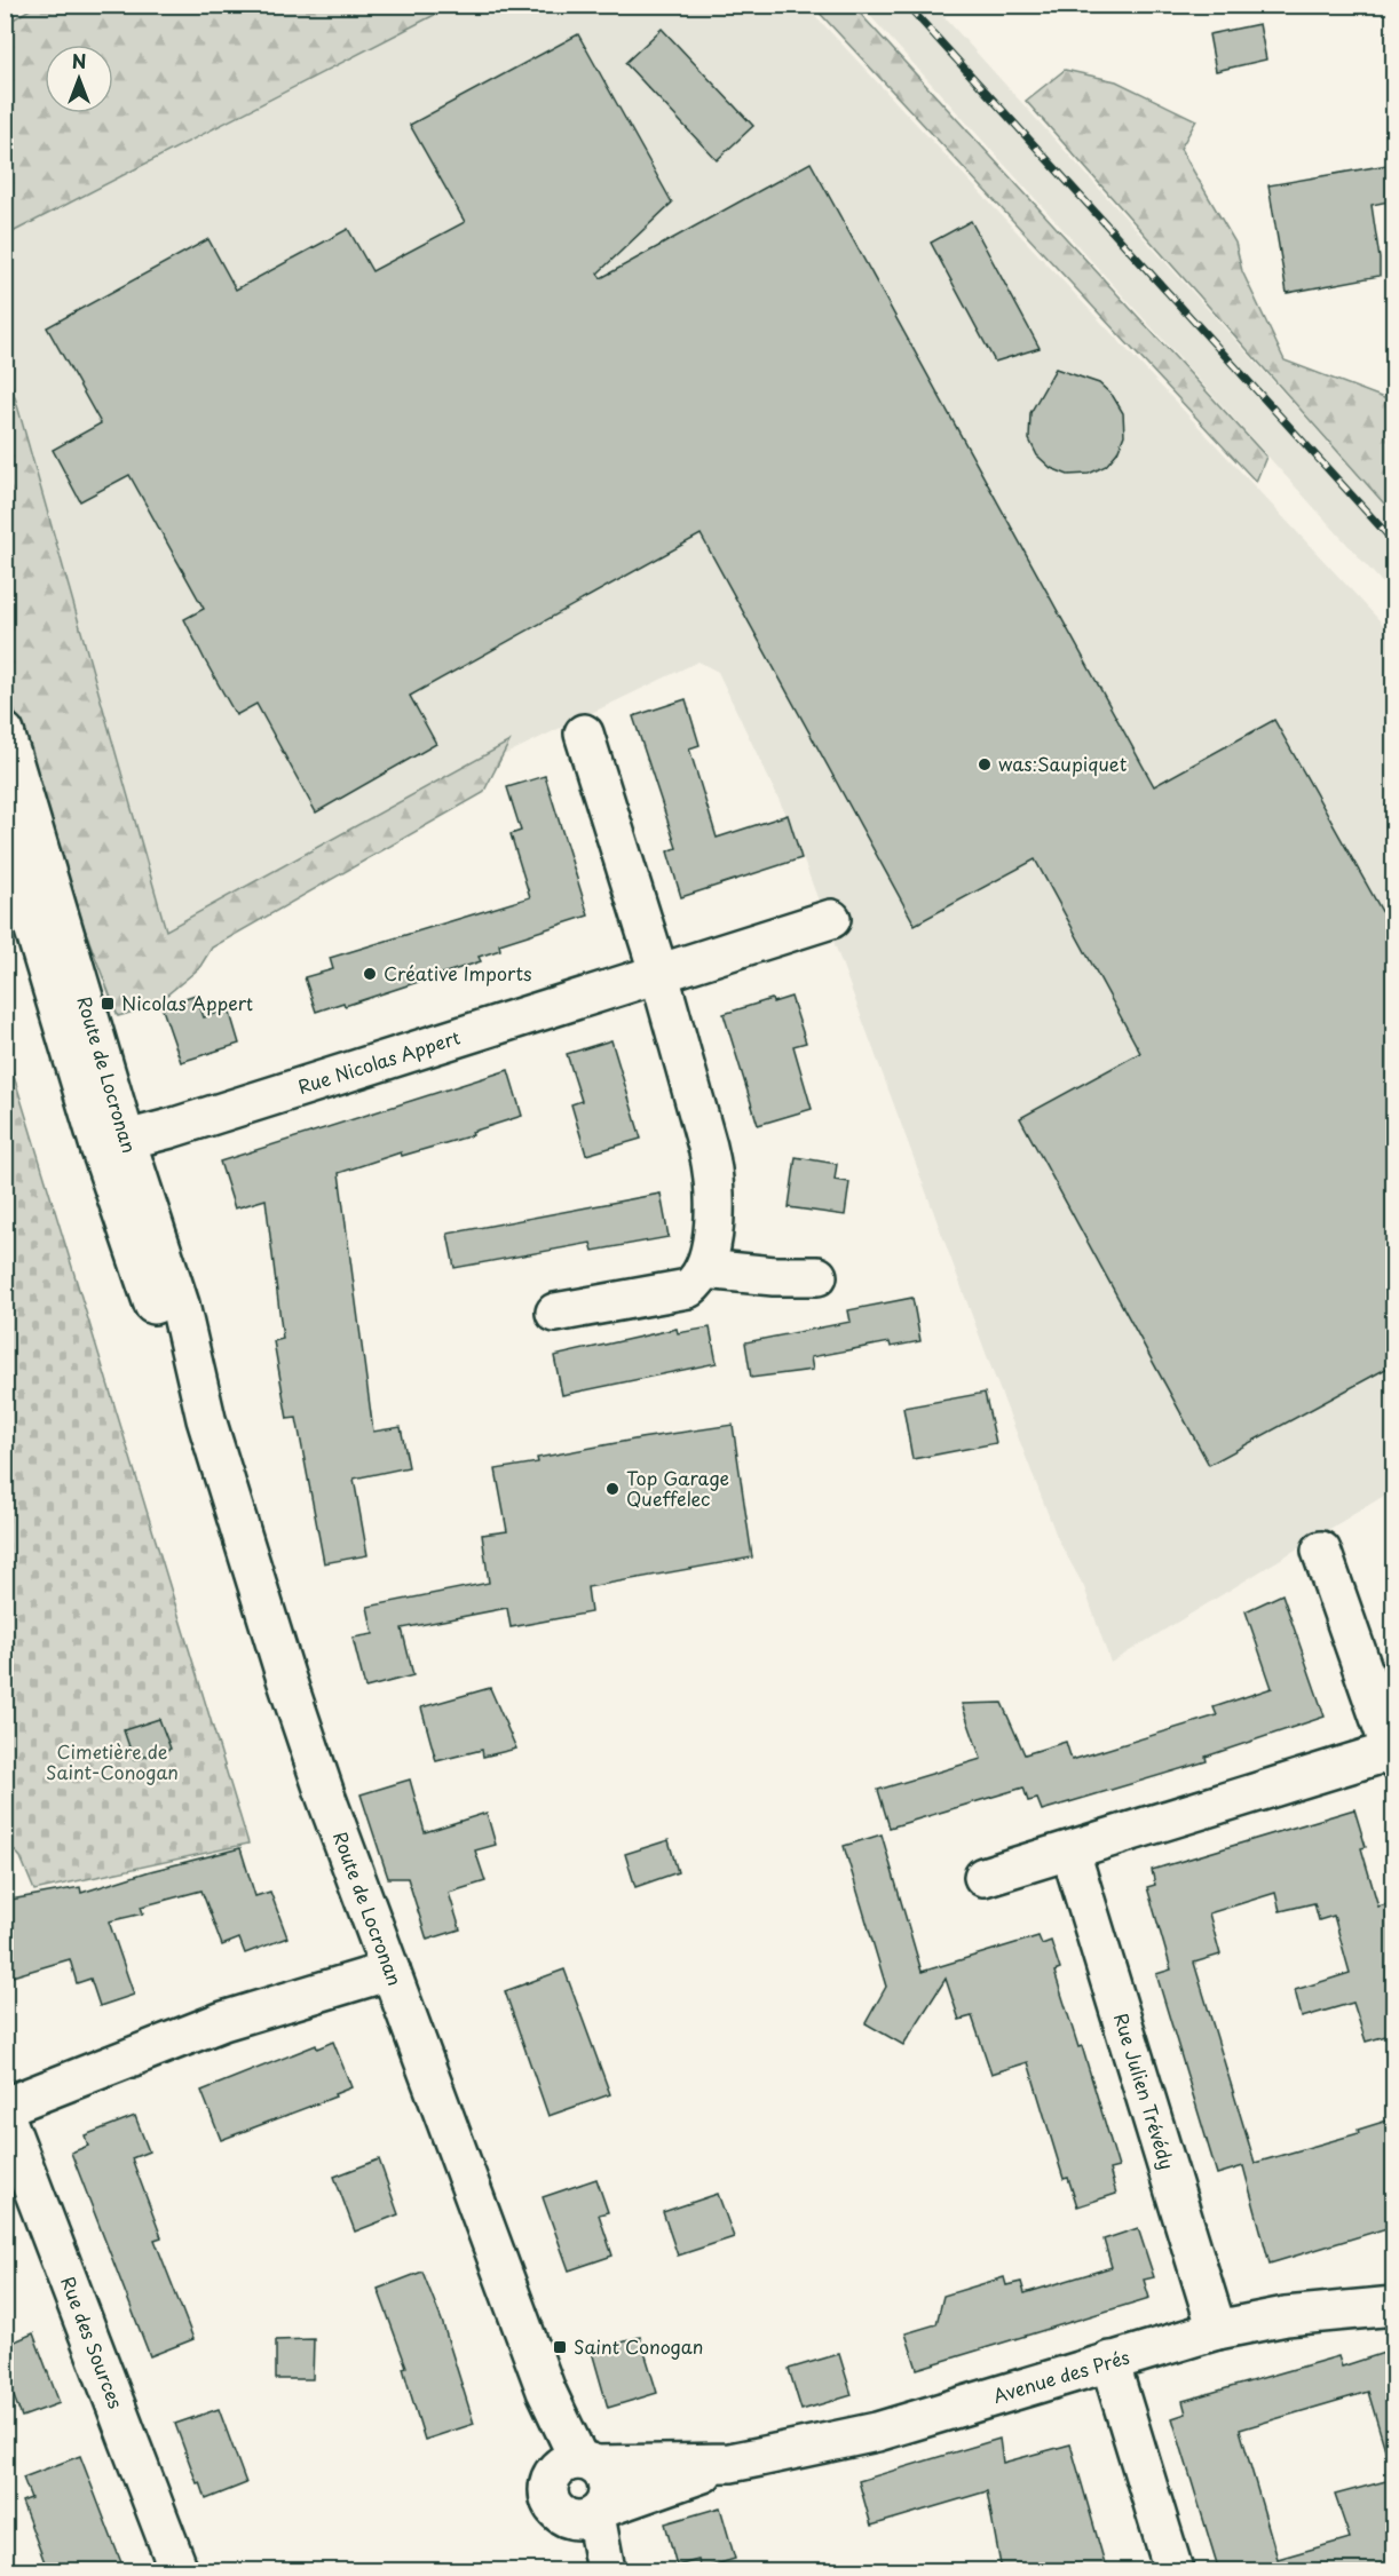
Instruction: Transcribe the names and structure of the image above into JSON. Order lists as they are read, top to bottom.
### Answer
{
  "streets": {
    "street": [
      "Rue Nicolas Appert",
      "Route de Locronan",
      "Rue Julien Trévédy",
      "Rue des Sources",
      "Avenue des Prés"
    ]
  },
  "crossings": [
    ["Rue Nicolas Appert", "Route de Locronan"],
    ["Route de Locronan", "Avenue des Prés"],
    ["Rue Julien Trévédy", "Avenue des Prés"]
  ],
  "parks": ["Cimetière de Saint-Conogan"],
  "places": {
    "other": ["was:Saupiquet", "Créative Imports", "Top Garage Queffelec"],
    "transit": ["Nicolas Appert", "Saint Conogan"]
  },
  "north": "top"
}
